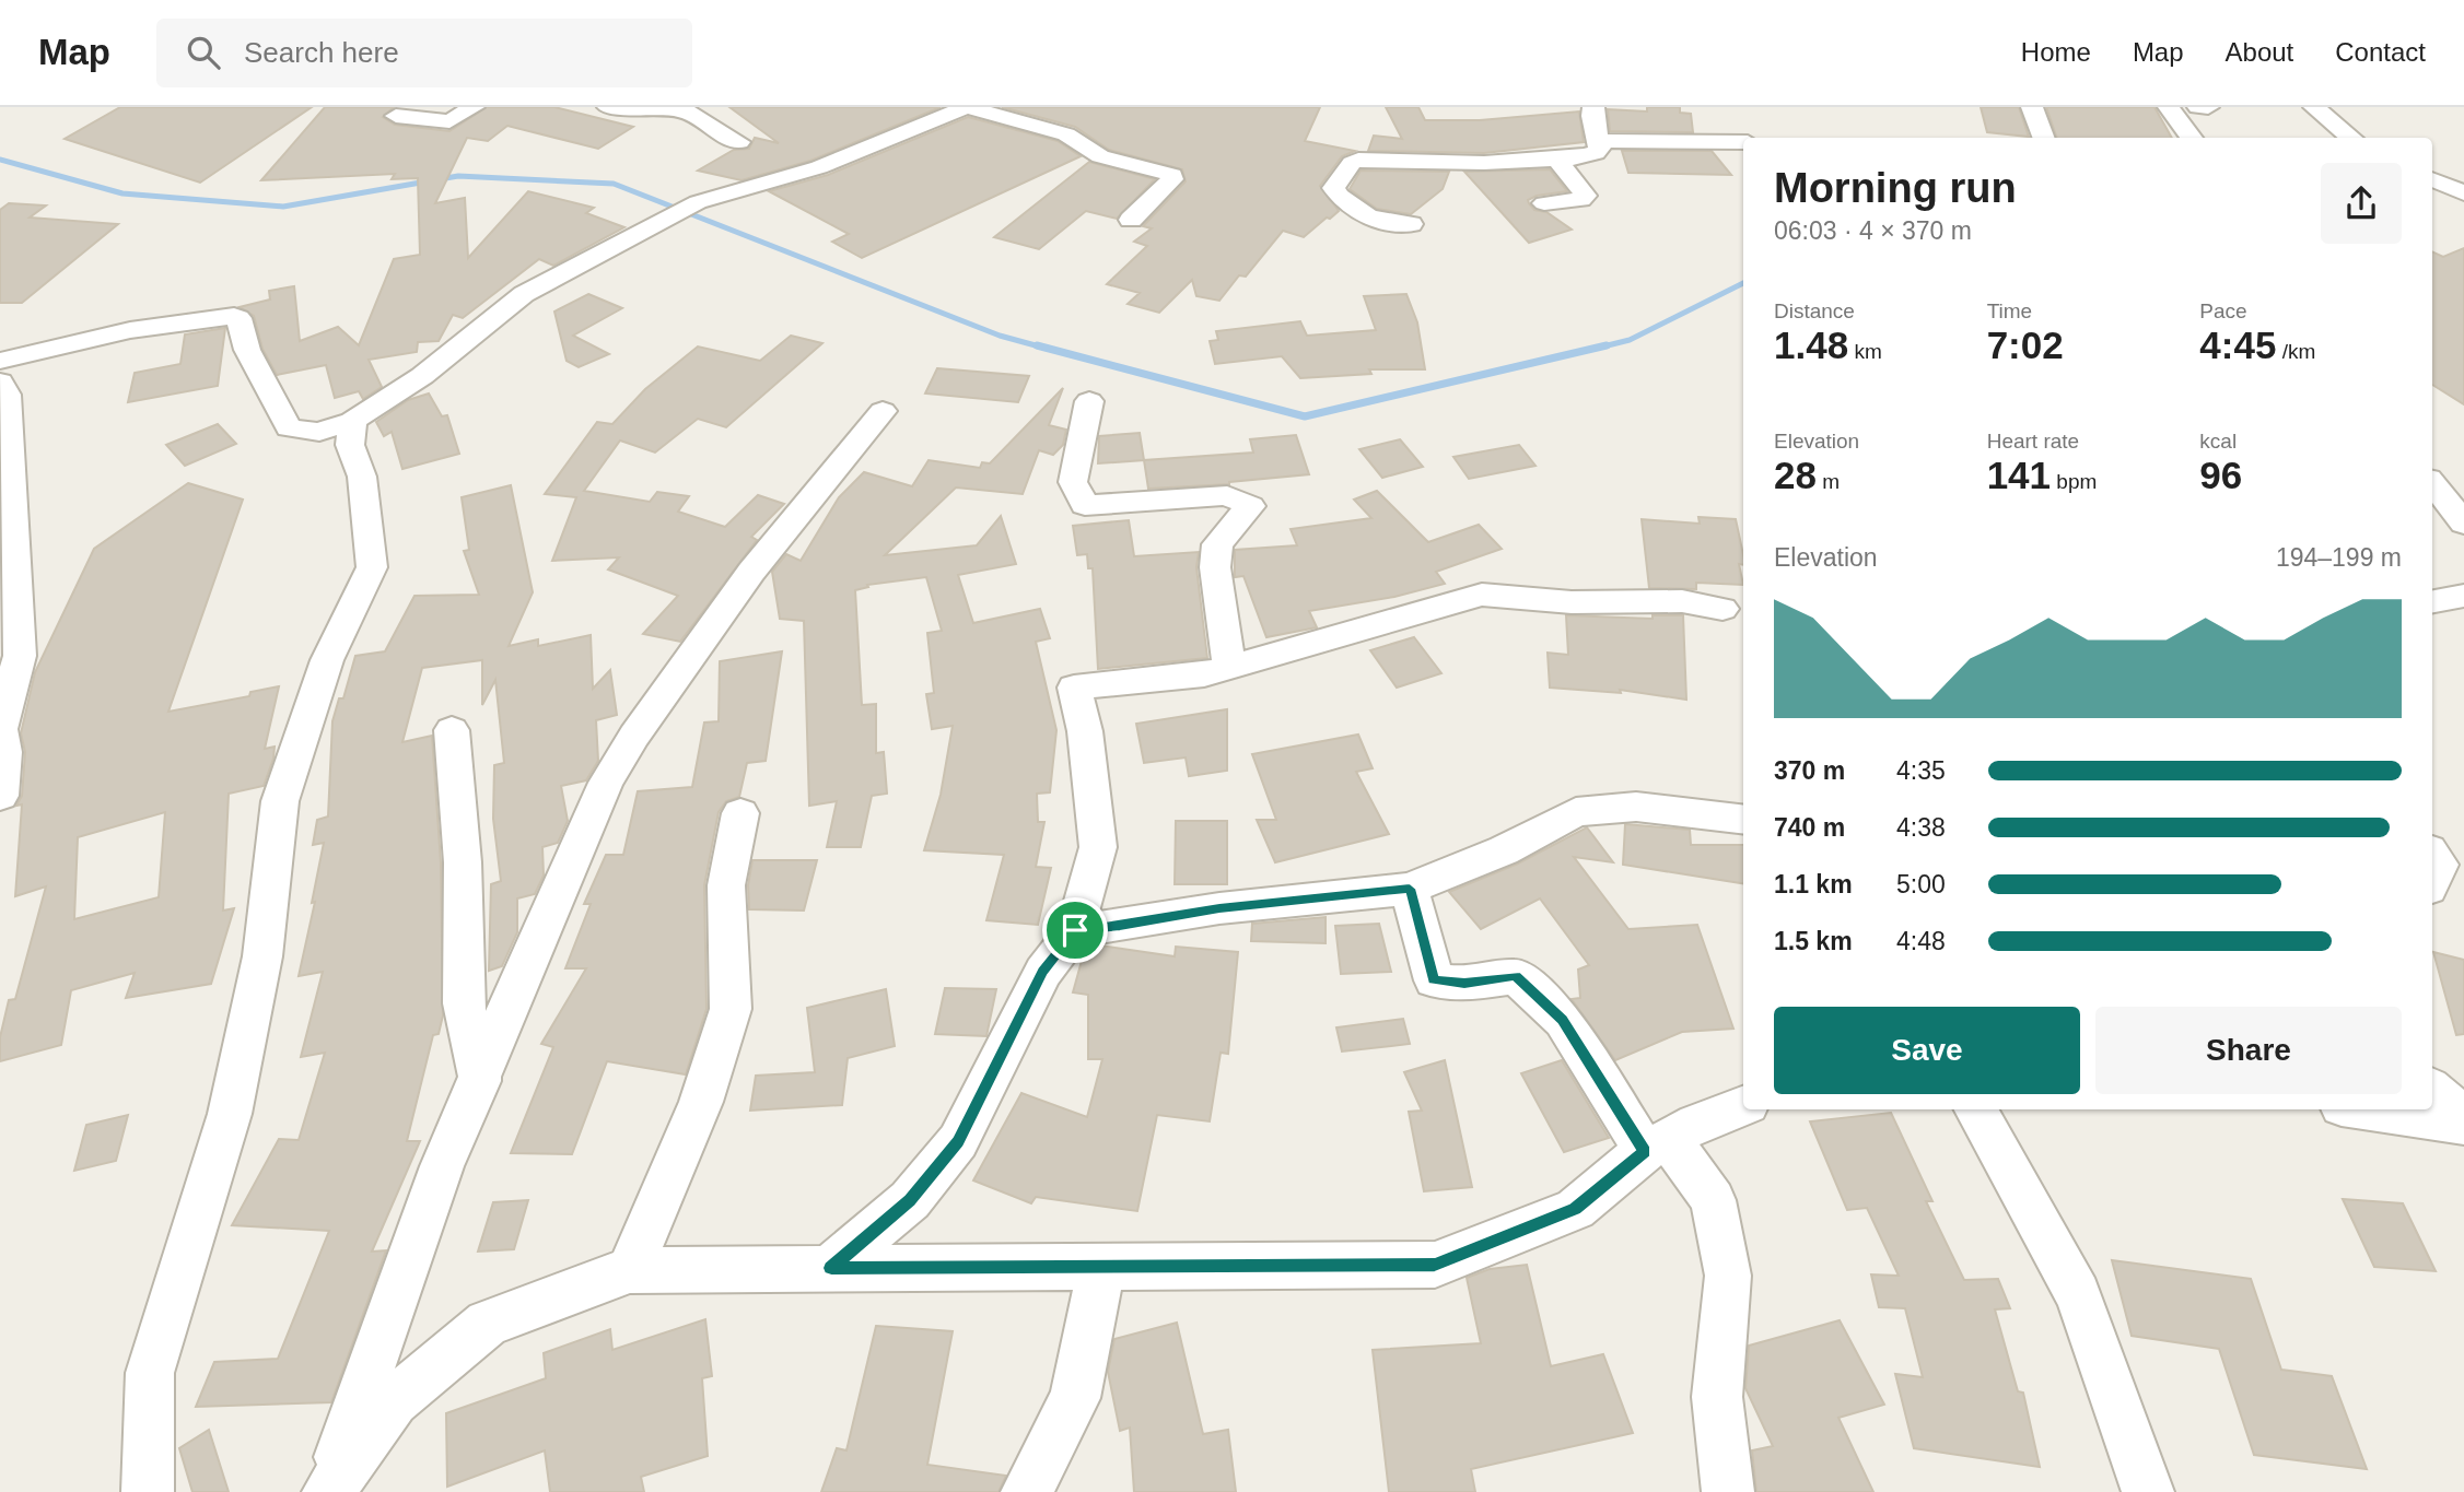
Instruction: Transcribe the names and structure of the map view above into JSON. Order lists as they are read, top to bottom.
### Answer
{
  "page": {
    "header": "Map",
    "search": "Search here",
    "nav": [
      "Home",
      "Map",
      "About",
      "Contact"
    ],
    "heading": ["Morning run", "06:03 · 4 × 370 m"],
    "stats": [
      ["Distance", "1.48 km"],
      ["Time", "7:02"],
      ["Pace", "4:45 /km"],
      ["Elevation", "28 m"],
      ["Heart rate", "141 bpm"],
      ["kcal", "96"]
    ],
    "chart": ["Elevation", "194–199 m"],
    "list": [
      {
        "name": "370 m",
        "note": "4:35"
      },
      {
        "name": "740 m",
        "note": "4:38"
      },
      {
        "name": "1.1 km",
        "note": "5:00"
      },
      {
        "name": "1.5 km",
        "note": "4:48"
      }
    ],
    "buttons": ["Save", "Share"]
  }
}
